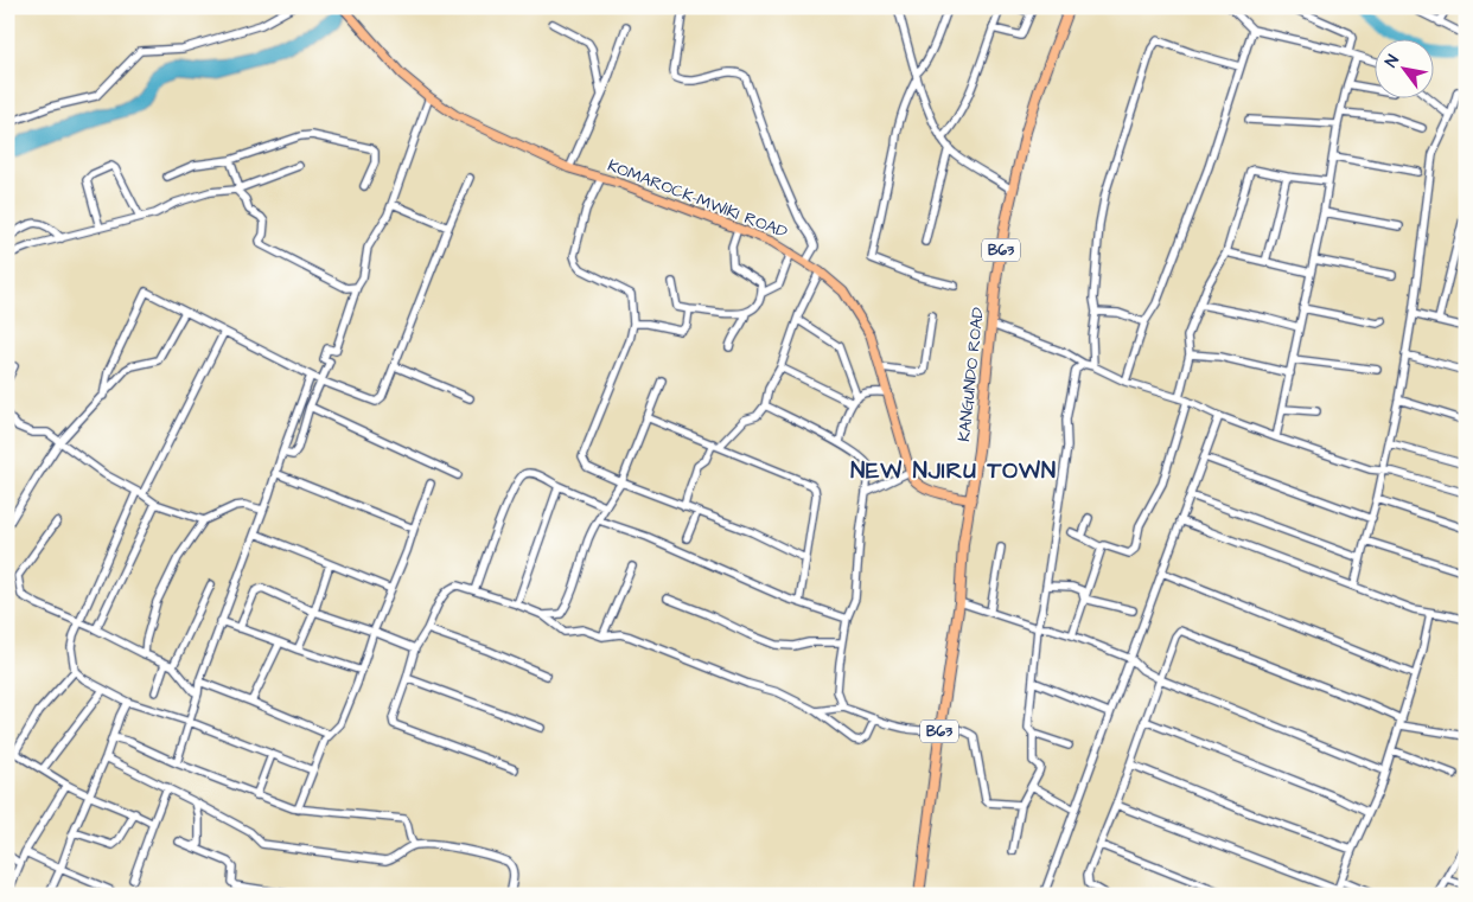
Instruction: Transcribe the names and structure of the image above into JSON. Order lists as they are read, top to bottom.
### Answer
{
  "streets": {
    "highway": ["B63", "KANGUNDO ROAD"],
    "main road": ["KOMAROCK-MWIKI ROAD"]
  },
  "districts": ["NEW NJIRU TOWN"],
  "north": "top left"
}
